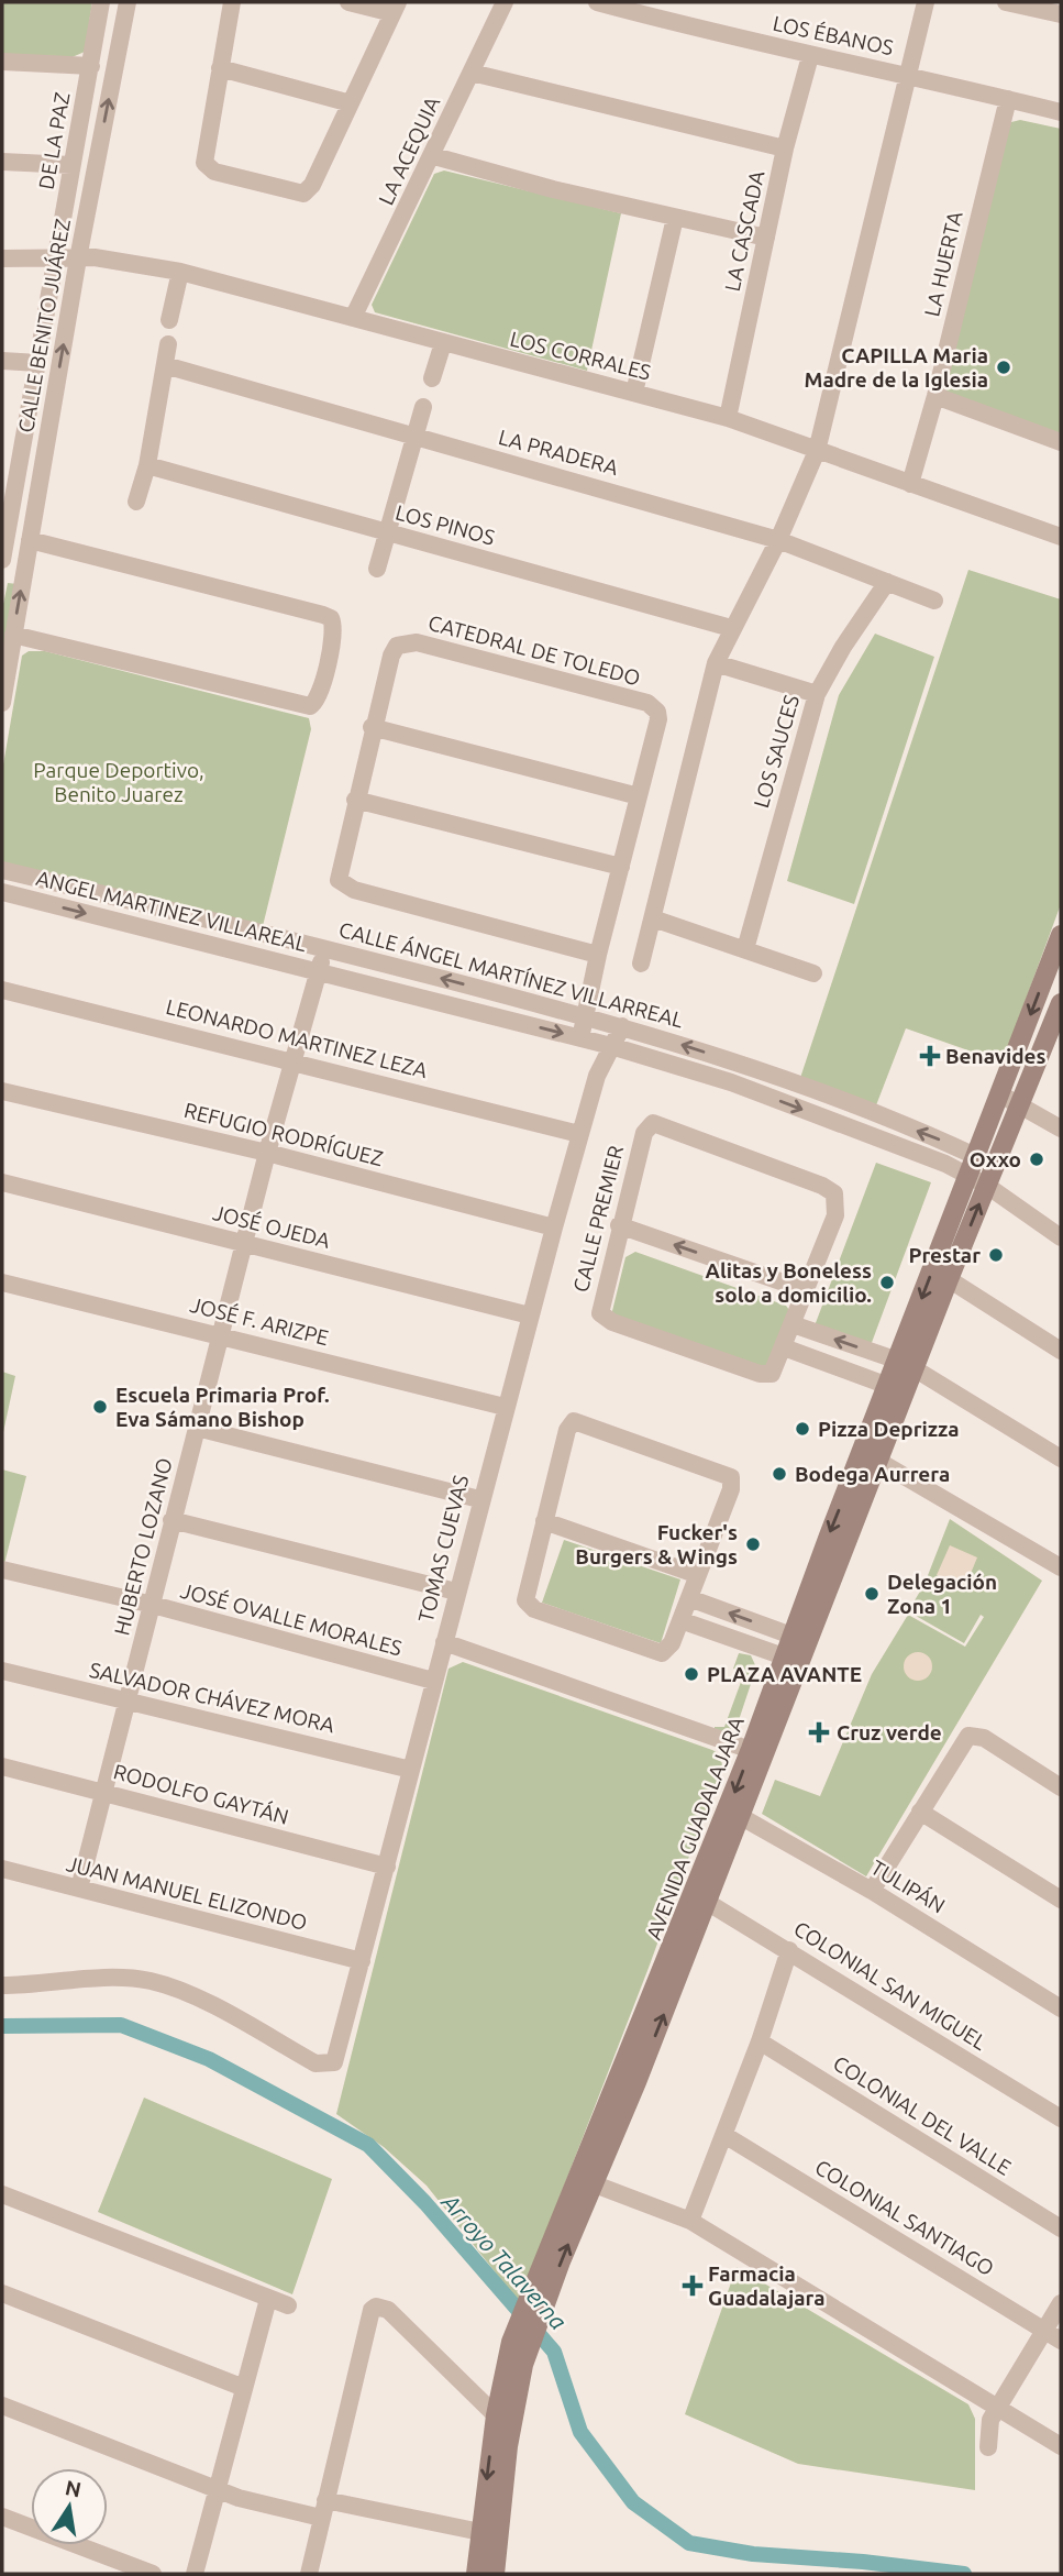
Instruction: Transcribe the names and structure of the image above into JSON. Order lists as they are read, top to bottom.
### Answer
{
  "streets": {
    "main road": ["AVENIDA GUADALAJARA"],
    "street": [
      "LOS ÉBANOS",
      "DE LA PAZ",
      "LA ACEQUIA",
      "LA CASCADA",
      "LA HUERTA",
      "CALLE BENITO JUÁREZ",
      "LOS CORRALES",
      "LA PRADERA",
      "LOS PINOS",
      "CATEDRAL DE TOLEDO",
      "LOS SAUCES",
      "ANGEL MARTINEZ VILLAREAL",
      "CALLE ÁNGEL MARTÍNEZ VILLARREAL",
      "LEONARDO MARTINEZ LEZA",
      "REFUGIO RODRÍGUEZ",
      "CALLE PREMIER",
      "JOSÉ OJEDA",
      "JOSÉ F. ARIZPE",
      "HUBERTO LOZANO",
      "TOMAS CUEVAS",
      "JOSÉ OVALLE MORALES",
      "SALVADOR CHÁVEZ MORA",
      "RODOLFO GAYTÁN",
      "TULIPÁN",
      "JUAN MANUEL ELIZONDO",
      "COLONIAL SAN MIGUEL",
      "COLONIAL DEL VALLE",
      "COLONIAL SANTIAGO"
    ]
  },
  "crossings": [
    ["LOS ÉBANOS", "LA CASCADA"],
    ["LOS ÉBANOS", "LA HUERTA"],
    ["DE LA PAZ", "LOS CORRALES"],
    ["LA ACEQUIA", "LOS CORRALES"],
    ["LA CASCADA", "LOS CORRALES"],
    ["LA HUERTA", "LOS CORRALES"],
    ["CALLE BENITO JUÁREZ", "LOS CORRALES"],
    ["LA PRADERA", "LOS SAUCES"],
    ["ANGEL MARTINEZ VILLAREAL", "HUBERTO LOZANO"],
    ["ANGEL MARTINEZ VILLAREAL", "TOMAS CUEVAS"],
    ["ANGEL MARTINEZ VILLAREAL", "AVENIDA GUADALAJARA"],
    ["CALLE ÁNGEL MARTÍNEZ VILLARREAL", "HUBERTO LOZANO"],
    ["CALLE ÁNGEL MARTÍNEZ VILLARREAL", "TOMAS CUEVAS"],
    ["CALLE ÁNGEL MARTÍNEZ VILLARREAL", "AVENIDA GUADALAJARA"],
    ["LEONARDO MARTINEZ LEZA", "HUBERTO LOZANO"],
    ["LEONARDO MARTINEZ LEZA", "TOMAS CUEVAS"],
    ["REFUGIO RODRÍGUEZ", "HUBERTO LOZANO"],
    ["REFUGIO RODRÍGUEZ", "TOMAS CUEVAS"],
    ["JOSÉ OJEDA", "HUBERTO LOZANO"],
    ["JOSÉ OJEDA", "TOMAS CUEVAS"],
    ["JOSÉ F. ARIZPE", "HUBERTO LOZANO"],
    ["JOSÉ F. ARIZPE", "TOMAS CUEVAS"],
    ["HUBERTO LOZANO", "JOSÉ OVALLE MORALES"],
    ["HUBERTO LOZANO", "SALVADOR CHÁVEZ MORA"],
    ["HUBERTO LOZANO", "RODOLFO GAYTÁN"],
    ["HUBERTO LOZANO", "JUAN MANUEL ELIZONDO"],
    ["TOMAS CUEVAS", "JOSÉ OVALLE MORALES"],
    ["TOMAS CUEVAS", "SALVADOR CHÁVEZ MORA"],
    ["TOMAS CUEVAS", "RODOLFO GAYTÁN"],
    ["TOMAS CUEVAS", "JUAN MANUEL ELIZONDO"],
    ["AVENIDA GUADALAJARA", "TULIPÁN"],
    ["AVENIDA GUADALAJARA", "COLONIAL SAN MIGUEL"]
  ],
  "one_way": ["ANGEL MARTINEZ VILLAREAL"],
  "water": ["Arroyo Talaverna"],
  "parks": ["Parque Deportivo, Benito Juarez"],
  "places": {
    "other": [
      "CAPILLA Maria Madre de la Iglesia",
      "Oxxo",
      "Prestar",
      "Alitas y Boneless solo a domicilio.",
      "Escuela Primaria Prof. Eva Sámano Bishop",
      "Pizza Deprizza",
      "Bodega Aurrera",
      "Fucker's Burgers & Wings",
      "Delegación Zona 1",
      "PLAZA AVANTE"
    ],
    "health": ["Benavides", "Cruz verde", "Farmacia Guadalajara"]
  },
  "north": "top"
}
